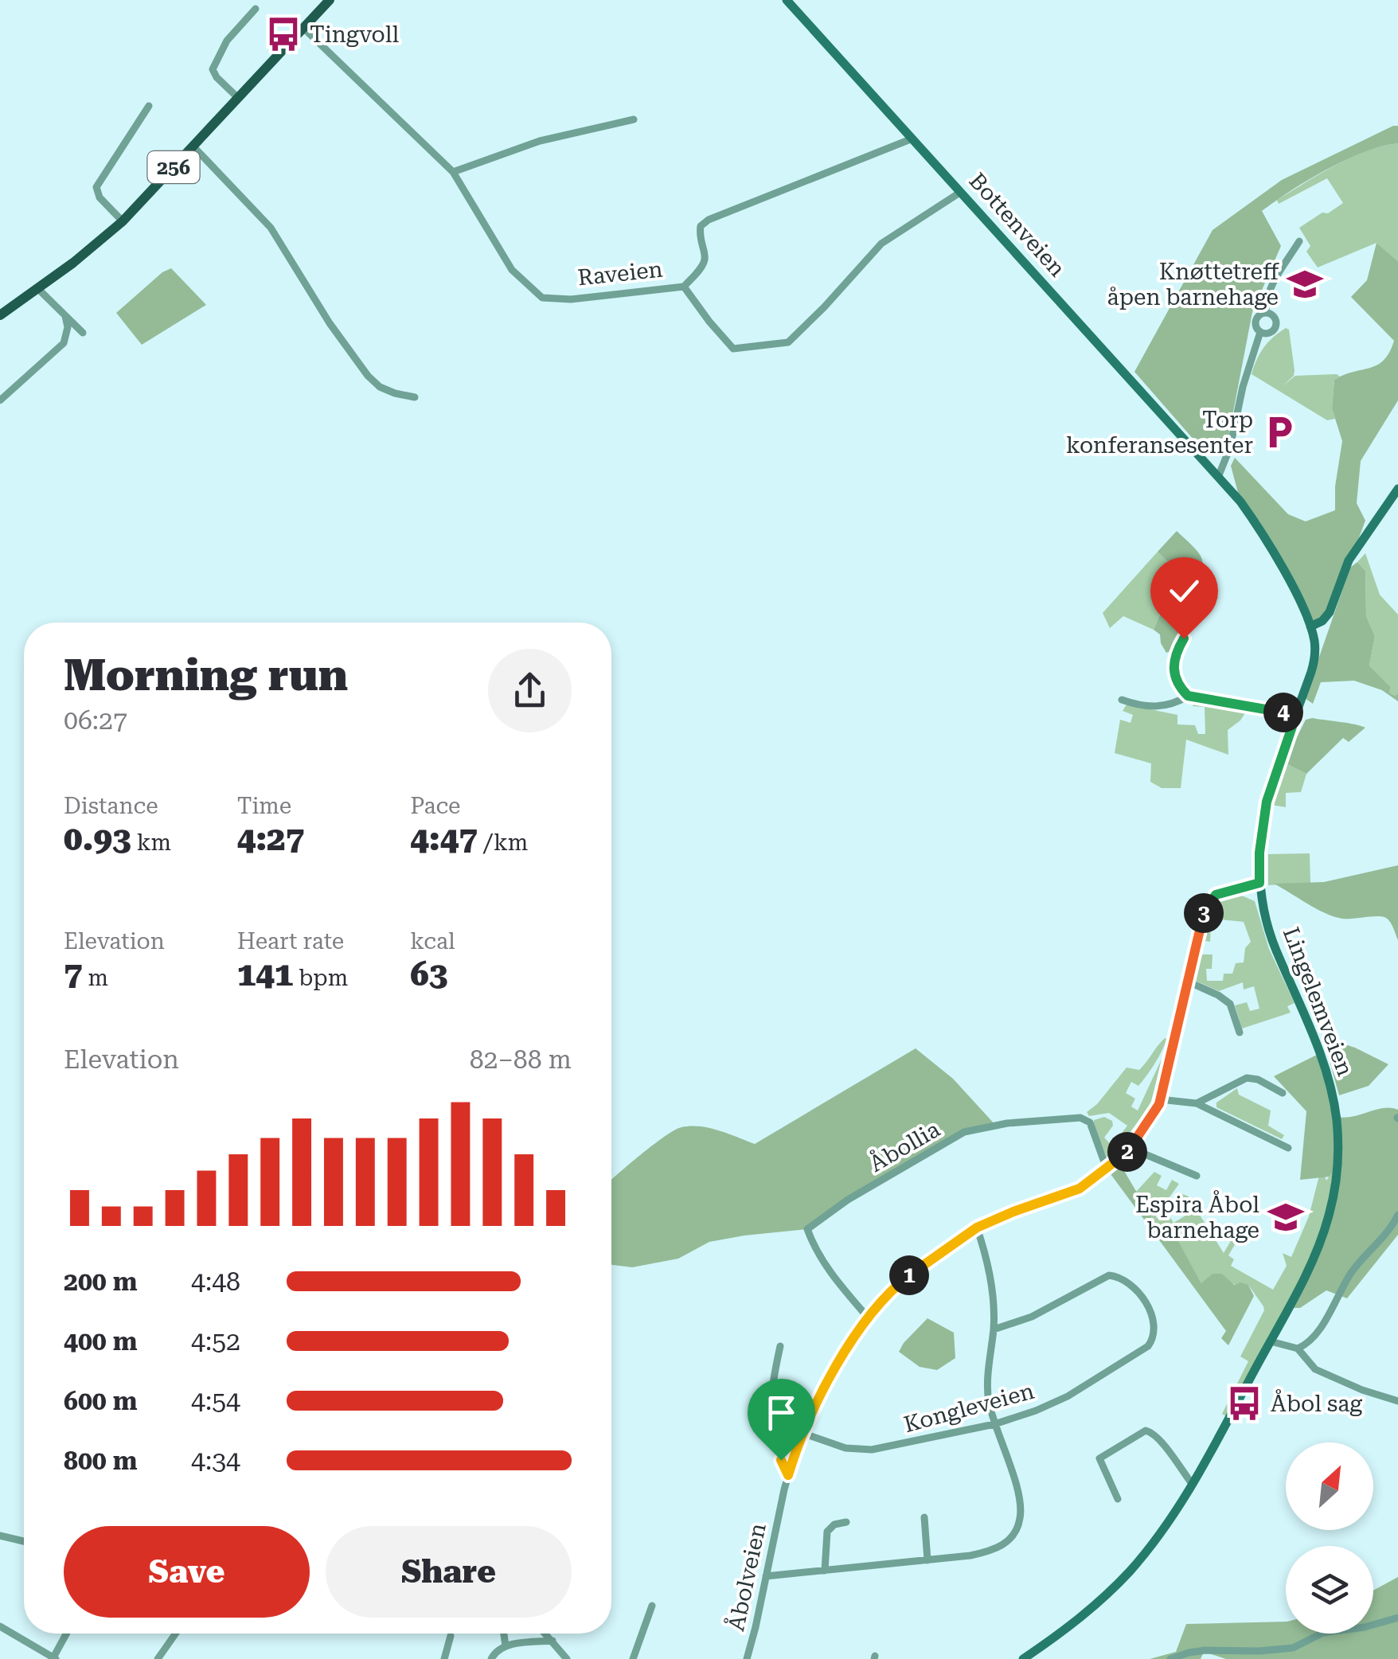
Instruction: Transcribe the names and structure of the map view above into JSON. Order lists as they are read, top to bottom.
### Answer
{
  "streets": {
    "main road": ["256", "Bottenveien", "Lingelemveien"],
    "street": [
      "Raveien",
      "Åbollia",
      "Kongleveien",
      "Åbolveien"
    ]
  },
  "crossings": [
    ["256", "Raveien"],
    ["Bottenveien", "Raveien"],
    ["Bottenveien", "Lingelemveien"],
    ["Lingelemveien", "Åbolveien"],
    ["Åbollia", "Åbolveien"],
    ["Kongleveien", "Åbolveien"]
  ],
  "places": {
    "bus stop": ["Tingvoll", "Åbol sag"],
    "school or university": ["Knøttetreff åpen barnehage", "Espira Åbol barnehage"],
    "parking": ["Torp konferansesenter"]
  },
  "north": "top right",
  "page": {
    "heading": ["Morning run", "06:27"],
    "pins": [
      "4",
      "3",
      "2",
      "1"
    ],
    "stats": [
      ["Distance", "0.93 km"],
      ["Time", "4:27"],
      ["Pace", "4:47 /km"],
      ["Elevation", "7 m"],
      ["Heart rate", "141 bpm"],
      ["kcal", "63"]
    ],
    "chart": ["Elevation", "82–88 m"],
    "list": [
      {
        "name": "200 m",
        "note": "4:48"
      },
      {
        "name": "400 m",
        "note": "4:52"
      },
      {
        "name": "600 m",
        "note": "4:54"
      },
      {
        "name": "800 m",
        "note": "4:34"
      }
    ],
    "buttons": ["Save", "Share"]
  }
}
